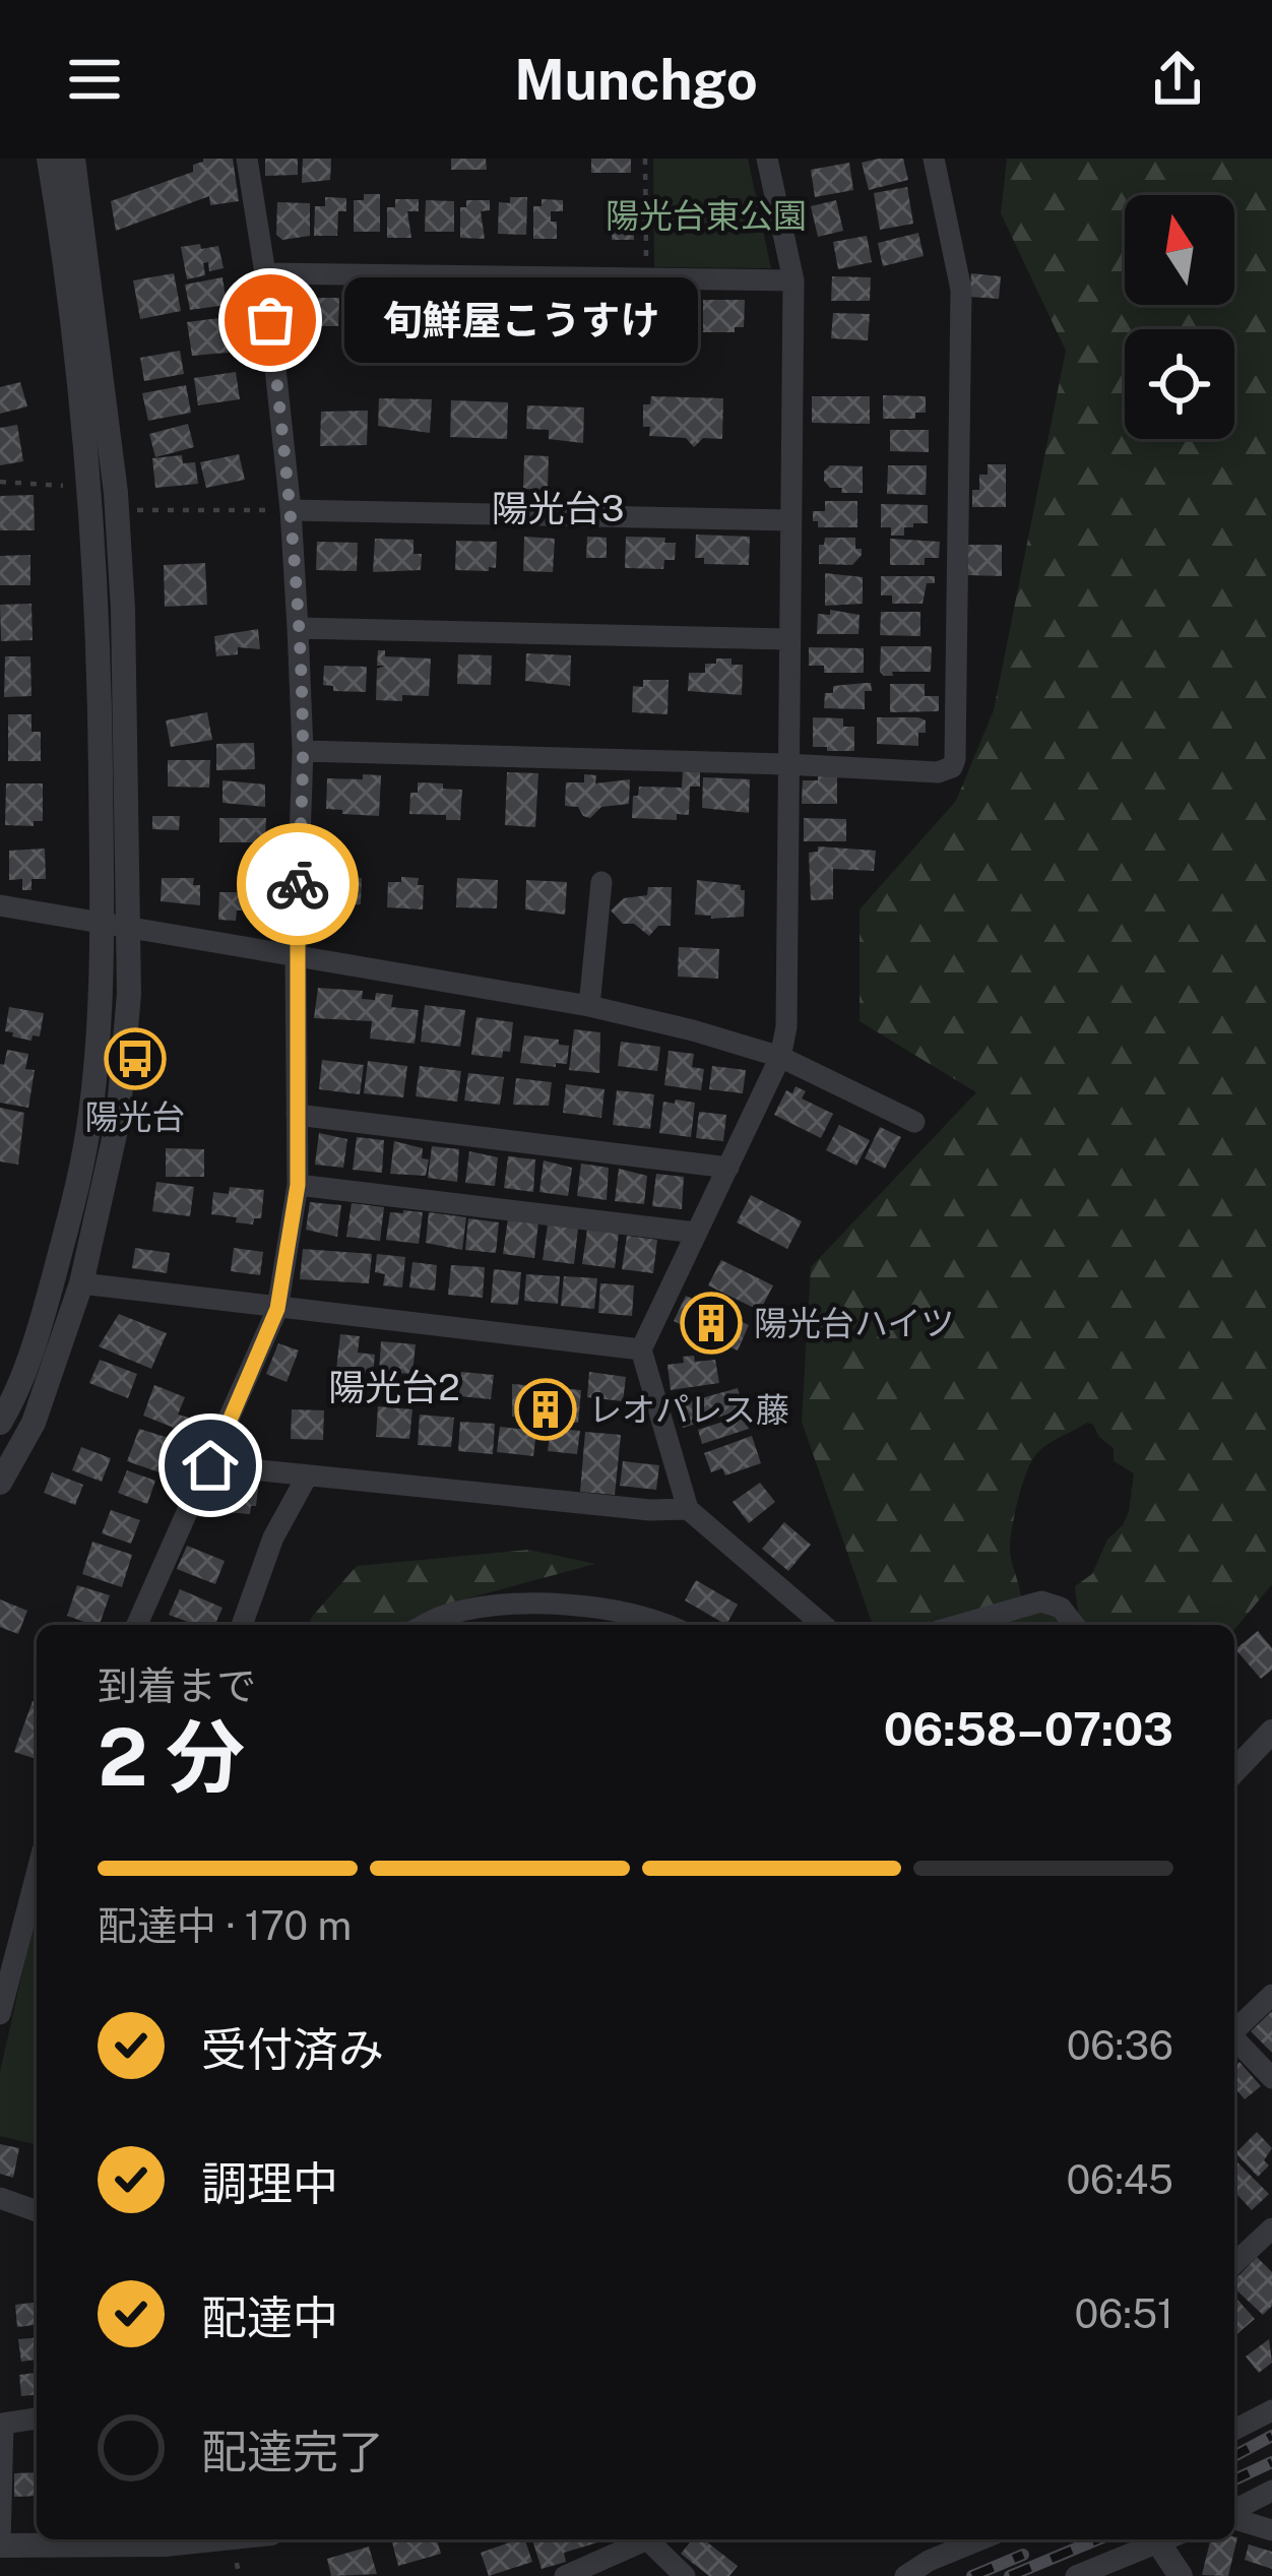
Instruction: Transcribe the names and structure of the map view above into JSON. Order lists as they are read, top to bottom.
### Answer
{
  "districts": ["陽光台3", "陽光台2"],
  "parks": ["陽光台東公園"],
  "places": {
    "other": ["旬鮮屋こうすけ"],
    "bus stop": ["陽光台"],
    "building": ["陽光台ハイツ", "レオパレス藤"]
  },
  "north": "top",
  "page": {
    "header": "Munchgo",
    "bubble": "旬鮮屋こうすけ",
    "heading": ["2 分", "到着まで", "06:58–07:03"],
    "bar": "配達中 · 170 m",
    "list": [
      ["受付済み", "06:36"],
      ["調理中", "06:45"],
      ["配達中", "06:51"],
      "配達完了"
    ]
  }
}
